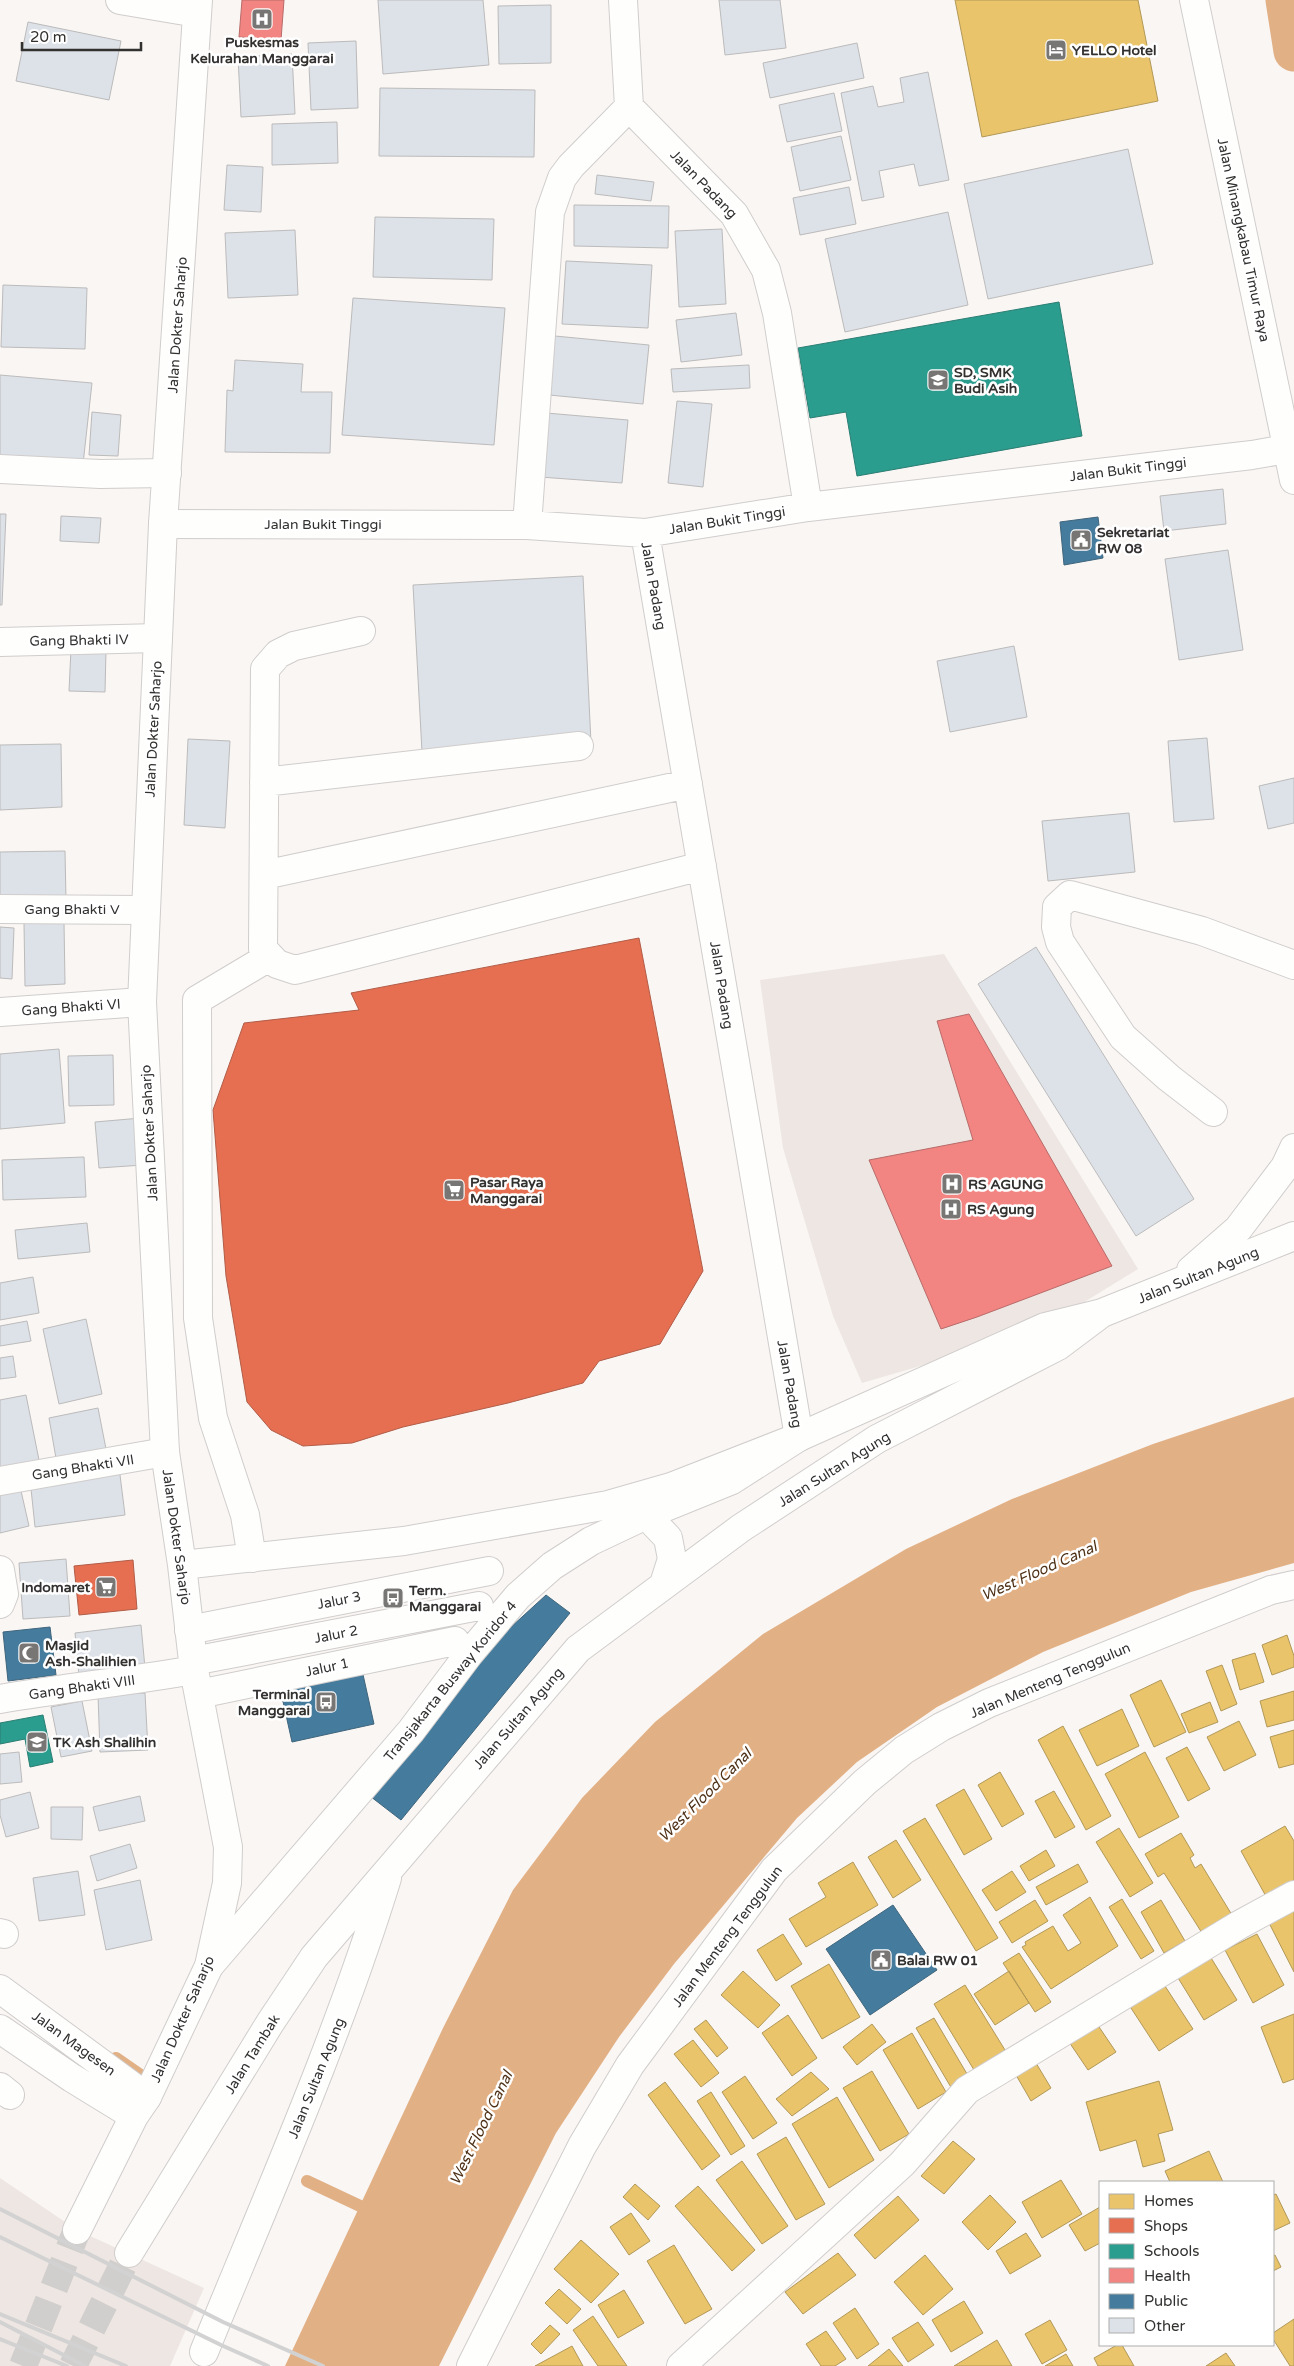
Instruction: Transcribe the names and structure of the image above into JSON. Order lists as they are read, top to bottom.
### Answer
{
  "streets": {
    "street": [
      "Jalan Padang",
      "Jalan Minangkabau Timur Raya",
      "Jalan Dokter Saharjo",
      "Jalan Bukit Tinggi",
      "Gang Bhakti IV",
      "Gang Bhakti V",
      "Gang Bhakti VI",
      "Jalan Sultan Agung",
      "Gang Bhakti VII",
      "Jalur 3",
      "Jalur 2",
      "Jalur 1",
      "Jalan Menteng Tenggulun",
      "Transjakarta Busway Koridor 4",
      "Gang Bhakti VIII",
      "Jalan Magesen",
      "Jalan Tambak"
    ]
  },
  "crossings": [
    ["Jalan Padang", "Jalan Bukit Tinggi"],
    ["Jalan Padang", "Jalan Sultan Agung"],
    ["Jalan Padang", "Transjakarta Busway Koridor 4"],
    ["Jalan Minangkabau Timur Raya", "Jalan Bukit Tinggi"],
    ["Jalan Dokter Saharjo", "Jalan Bukit Tinggi"],
    ["Jalan Dokter Saharjo", "Gang Bhakti IV"],
    ["Jalan Dokter Saharjo", "Gang Bhakti V"],
    ["Jalan Dokter Saharjo", "Gang Bhakti VI"],
    ["Jalan Dokter Saharjo", "Jalan Sultan Agung"],
    ["Jalan Dokter Saharjo", "Gang Bhakti VII"],
    ["Jalan Dokter Saharjo", "Jalur 3"],
    ["Jalan Dokter Saharjo", "Jalur 2"],
    ["Jalan Dokter Saharjo", "Jalur 1"],
    ["Jalan Dokter Saharjo", "Transjakarta Busway Koridor 4"],
    ["Jalan Dokter Saharjo", "Gang Bhakti VIII"],
    ["Jalan Dokter Saharjo", "Jalan Magesen"],
    ["Jalan Sultan Agung", "Transjakarta Busway Koridor 4"],
    ["Jalan Sultan Agung", "Jalan Tambak"],
    ["Jalur 2", "Jalur 1"],
    ["Jalur 2", "Gang Bhakti VIII"],
    ["Jalur 1", "Gang Bhakti VIII"]
  ],
  "water": ["West Flood Canal"],
  "places": {
    "hospital": ["Puskesmas Kelurahan Manggarai", "RS AGUNG", "RS Agung"],
    "hotel": ["YELLO Hotel"],
    "school or university": ["SD, SMK Budi Asih", "TK Ash Shalihin"],
    "public building": ["Sekretariat RW 08", "Balai RW 01"],
    "supermarket": ["Pasar Raya Manggarai", "Indomaret"],
    "bus stop": ["Term. Manggarai", "Terminal Manggarai"],
    "mosque": ["Masjid Ash-Shalihien"]
  },
  "legend": [
    "Homes",
    "Shops",
    "Schools",
    "Health",
    "Public",
    "Other"
  ],
  "scale_bar": "20 m"
}
